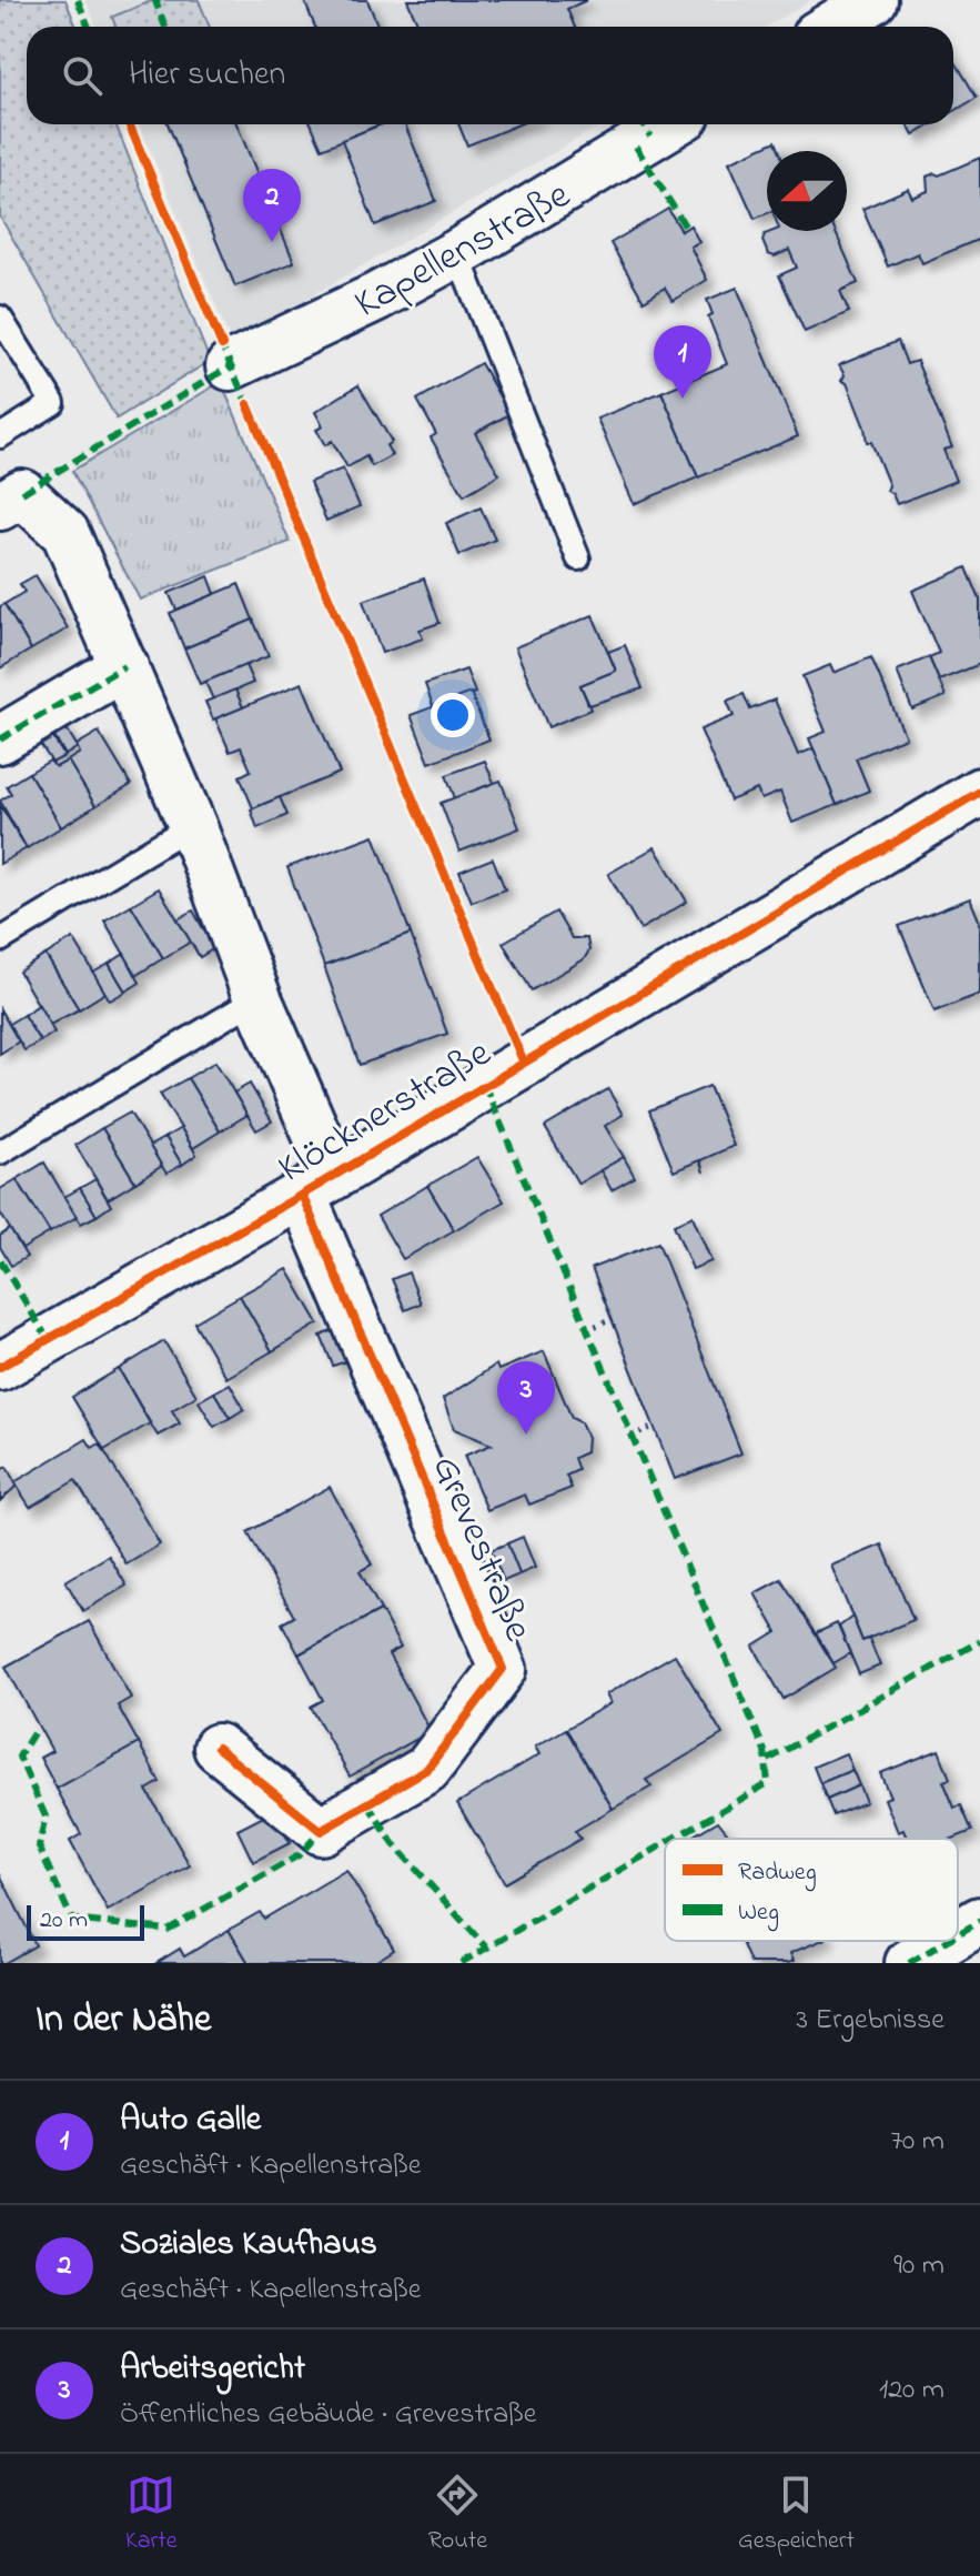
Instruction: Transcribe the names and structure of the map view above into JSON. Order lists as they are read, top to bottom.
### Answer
{
  "streets": {
    "street": ["Kapellenstraße", "Klöcknerstraße", "Grevestraße"]
  },
  "crossings": [
    ["Klöcknerstraße", "Grevestraße"]
  ],
  "legend": ["Radweg", "Weg"],
  "scale_bar": "20 m",
  "north": "left",
  "page": {
    "search": "Hier suchen",
    "pins": ["2", "1", "3"],
    "scale": "20 m",
    "heading": ["In der Nähe", "3 Ergebnisse"],
    "list": [
      {
        "mark": "1",
        "name": "Auto Galle",
        "note": "Geschäft · Kapellenstraße",
        "value": "70 m"
      },
      {
        "mark": "2",
        "name": "Soziales Kaufhaus",
        "note": "Geschäft · Kapellenstraße",
        "value": "90 m"
      },
      {
        "mark": "3",
        "name": "Arbeitsgericht",
        "note": "Öffentliches Gebäude · Grevestraße",
        "value": "120 m"
      }
    ],
    "nav": ["Karte", "Route", "Gespeichert"]
  }
}
